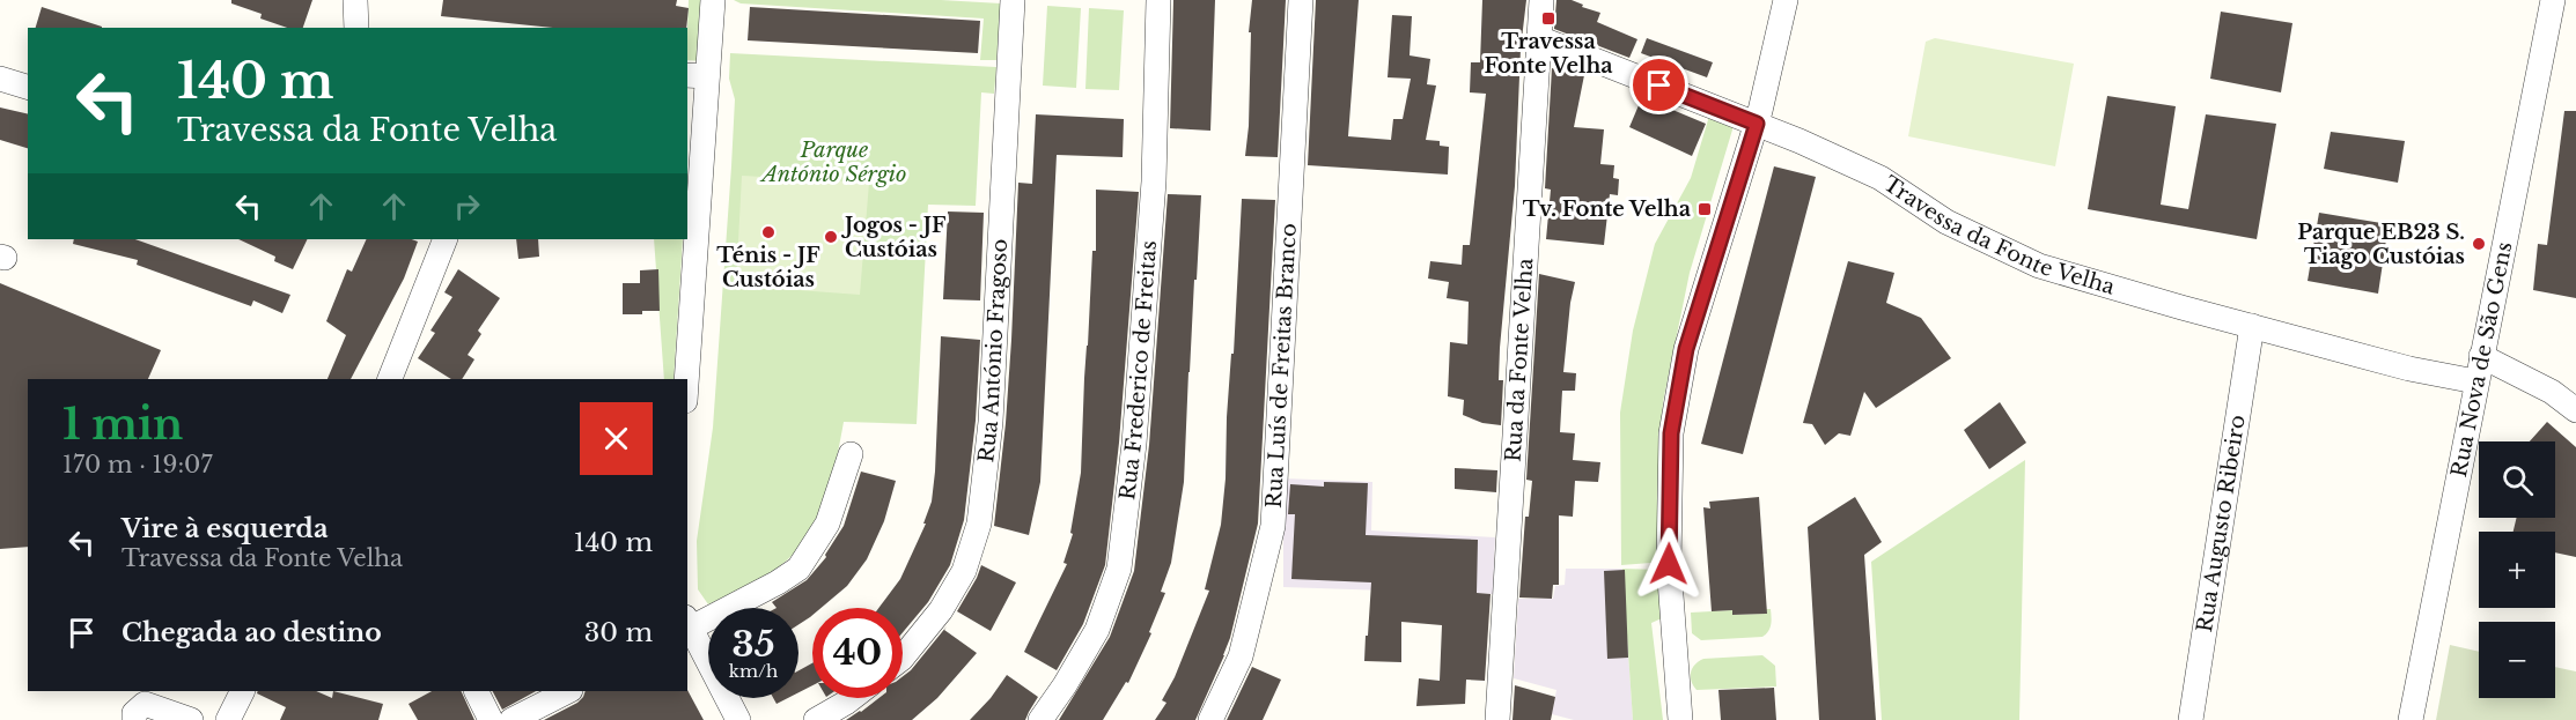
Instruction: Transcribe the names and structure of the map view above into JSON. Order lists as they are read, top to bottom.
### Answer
{
  "streets": {
    "street": [
      "Travessa da Fonte Velha",
      "Rua António Fragoso",
      "Rua Nova de São Gens",
      "Rua da Fonte Velha",
      "Rua Luís de Freitas Branco",
      "Rua Frederico de Freitas",
      "Rua Augusto Ribeiro"
    ]
  },
  "crossings": [
    ["Travessa da Fonte Velha", "Rua Nova de São Gens"],
    ["Travessa da Fonte Velha", "Rua da Fonte Velha"],
    ["Travessa da Fonte Velha", "Rua Augusto Ribeiro"]
  ],
  "parks": ["Parque António Sérgio"],
  "places": {
    "transit": ["Travessa Fonte Velha", "Tv. Fonte Velha"],
    "other": ["Ténis - JF Custóias", "Jogos - JF Custóias", "Parque EB23 S. Tiago Custóias"]
  },
  "page": {
    "turn": ["140 m", "Travessa da Fonte Velha"],
    "heading": ["1 min", "170 m · 19:07"],
    "map_buttons": ["+", "−"],
    "list": [
      {
        "name": "Vire à esquerda",
        "note": "Travessa da Fonte Velha",
        "value": "140 m"
      },
      {
        "name": "Chegada ao destino",
        "value": "30 m"
      }
    ],
    "speed": "35 km/h",
    "limit": "40"
  }
}
